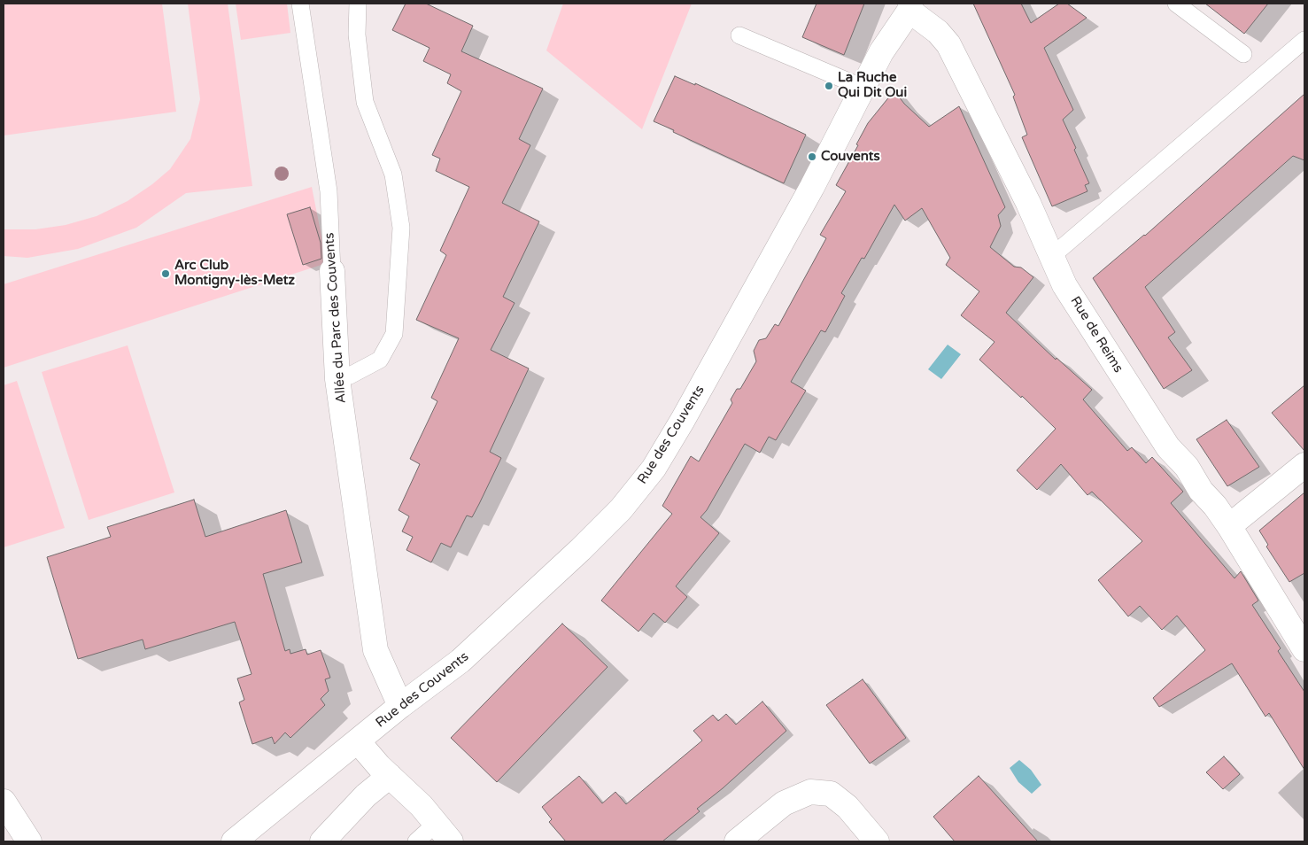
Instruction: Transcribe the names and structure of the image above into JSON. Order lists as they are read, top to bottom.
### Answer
{
  "streets": {
    "street": ["Allée du Parc des Couvents", "Rue de Reims", "Rue des Couvents"]
  },
  "crossings": [
    ["Allée du Parc des Couvents", "Rue des Couvents"],
    ["Rue de Reims", "Rue des Couvents"]
  ],
  "places": ["La Ruche Qui Dit Oui", "Couvents", "Arc Club Montigny-lès-Metz"]
}
